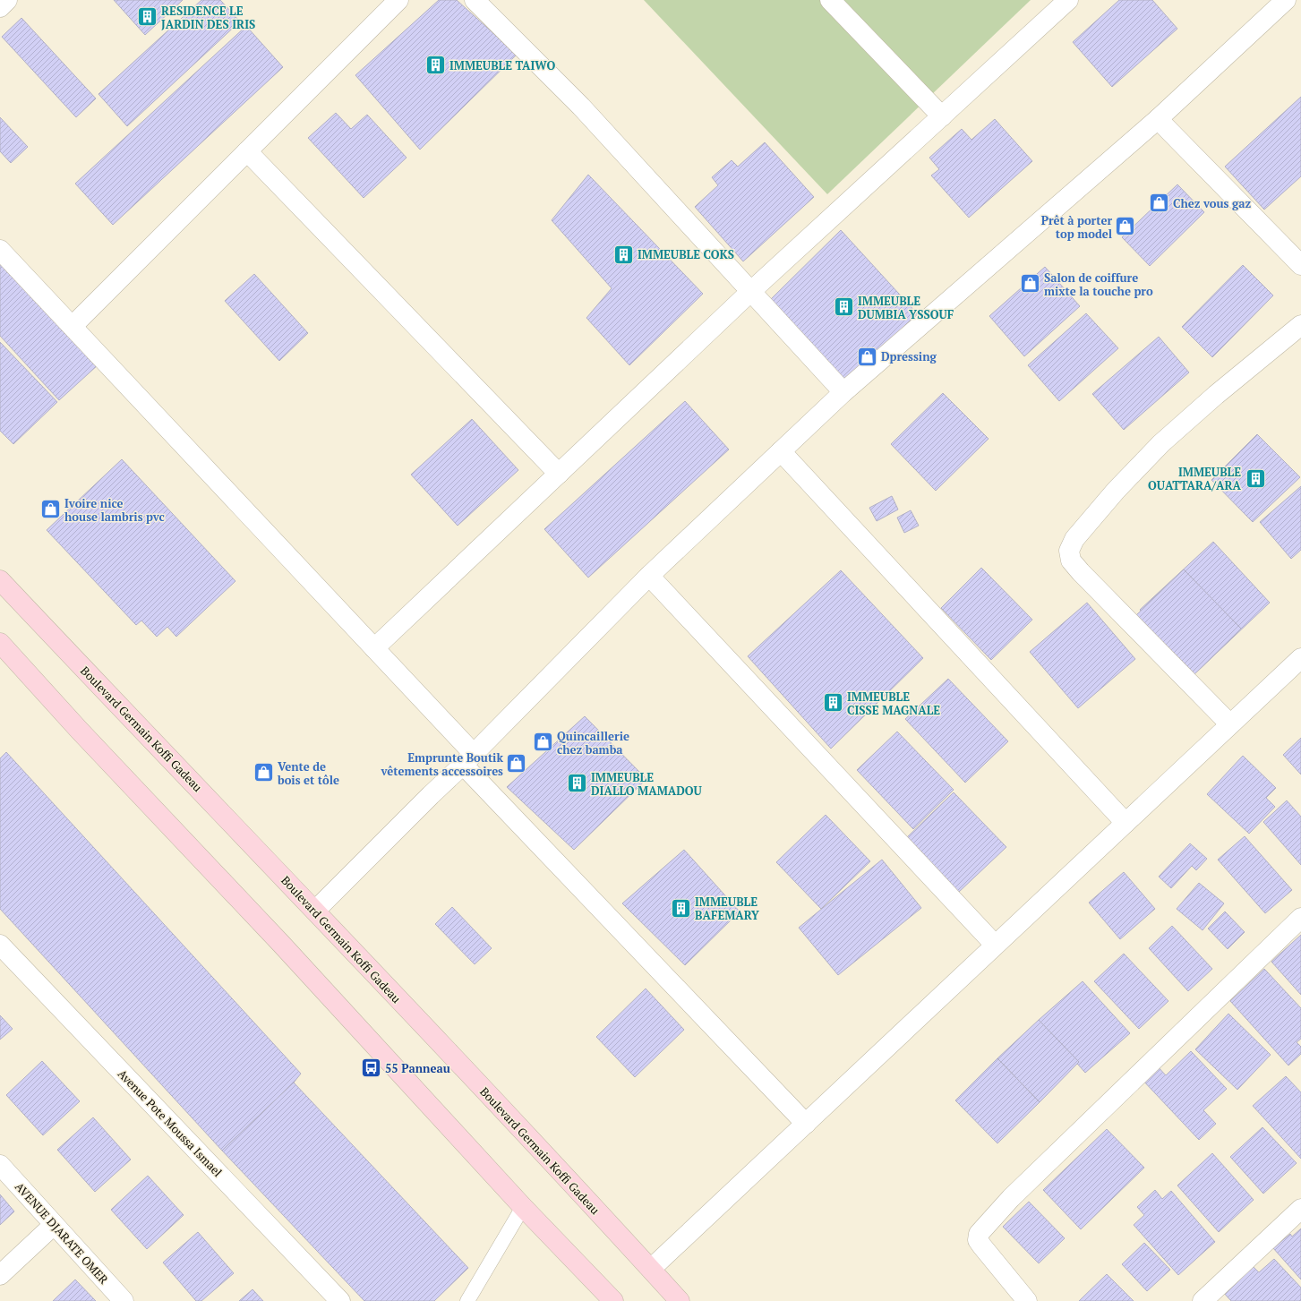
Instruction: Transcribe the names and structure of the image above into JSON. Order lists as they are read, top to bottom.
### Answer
{
  "streets": {
    "main road": ["Boulevard Germain Koffi Gadeau"],
    "street": ["Avenue Pote Moussa Ismael", "AVENUE DJARATE OMER"]
  },
  "places": {
    "building": [
      "RESIDENCE LE JARDIN DES IRIS",
      "IMMEUBLE TAIWO",
      "IMMEUBLE COKS",
      "IMMEUBLE DUMBIA YSSOUF",
      "IMMEUBLE OUATTARA/ARA",
      "IMMEUBLE CISSE MAGNALE",
      "IMMEUBLE DIALLO MAMADOU",
      "IMMEUBLE BAFEMARY"
    ],
    "shop": [
      "Chez vous gaz",
      "Prêt à porter top model",
      "Salon de coiffure mixte la touche pro",
      "Dpressing",
      "Ivoire nice house lambris pvc",
      "Quincaillerie chez bamba",
      "Emprunte Boutik vêtements accessoires",
      "Vente de bois et tôle"
    ],
    "bus stop": ["55 Panneau"]
  }
}
